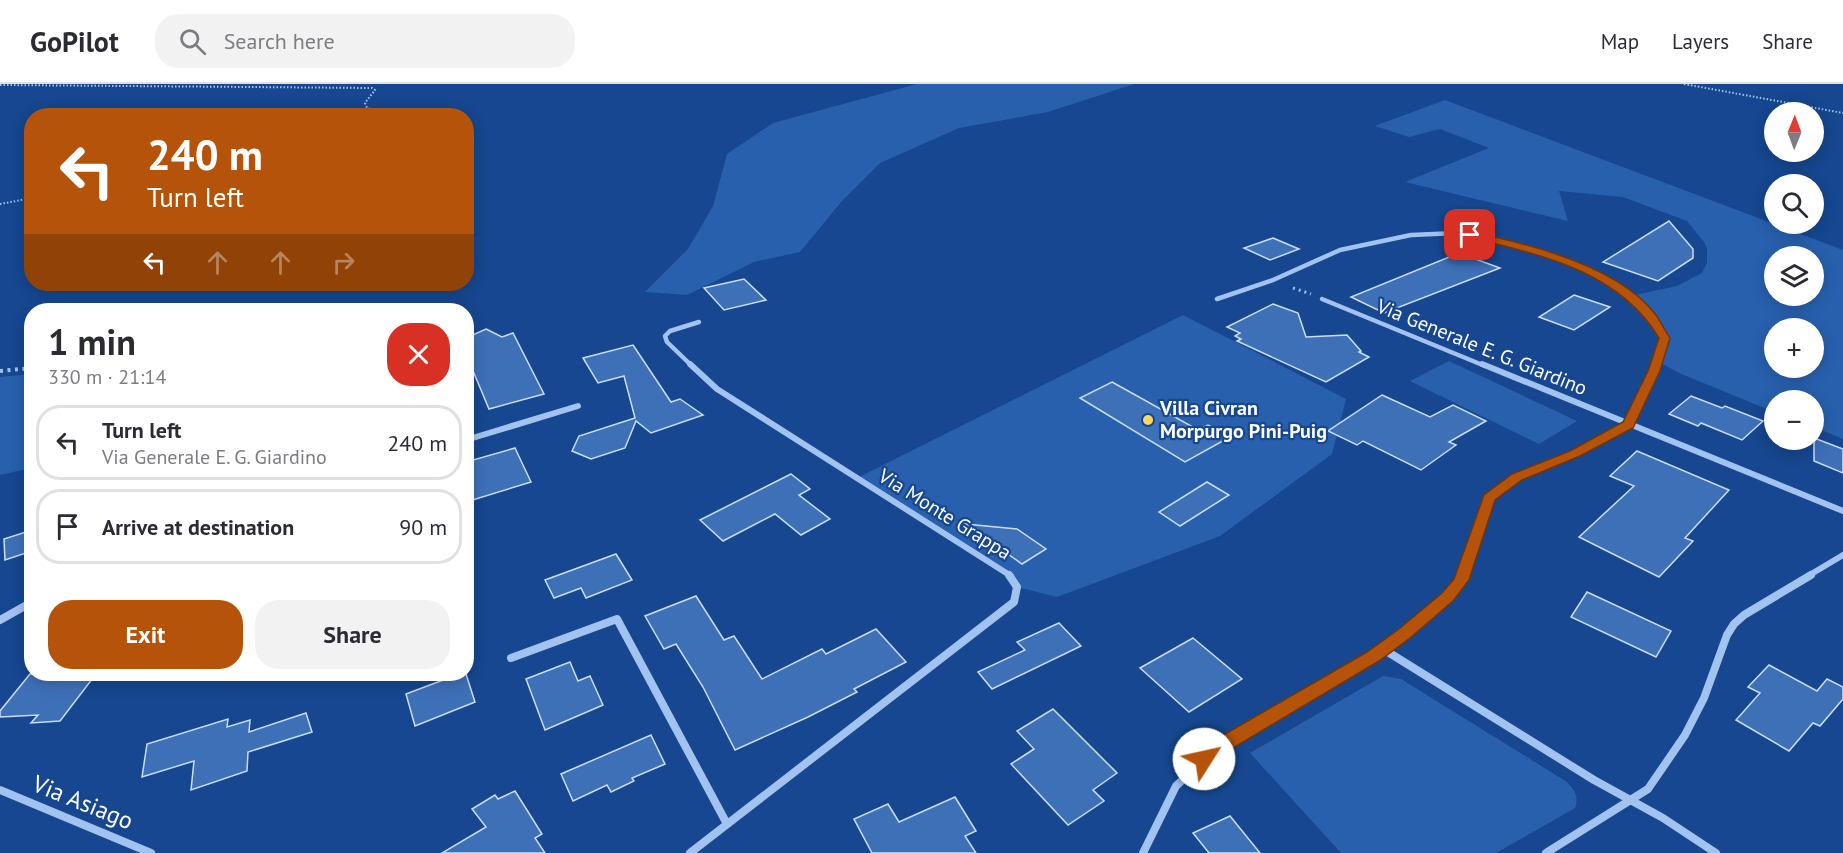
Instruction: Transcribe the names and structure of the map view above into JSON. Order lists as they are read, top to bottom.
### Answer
{
  "streets": {
    "street": ["Via Generale E. G. Giardino", "Via Monte Grappa", "Via Asiago"]
  },
  "places": ["Villa Civran Morpurgo Pini-Puig"],
  "north": "top",
  "page": {
    "header": "GoPilot",
    "search": "Search here",
    "nav": ["Map", "Layers", "Share"],
    "map_buttons": ["+", "−"],
    "turn": ["240 m", "Turn left"],
    "heading": ["1 min", "330 m · 21:14"],
    "list": [
      {
        "name": "Turn left",
        "note": "Via Generale E. G. Giardino",
        "value": "240 m"
      },
      {
        "name": "Arrive at destination",
        "value": "90 m"
      }
    ],
    "buttons": ["Exit", "Share"]
  }
}
